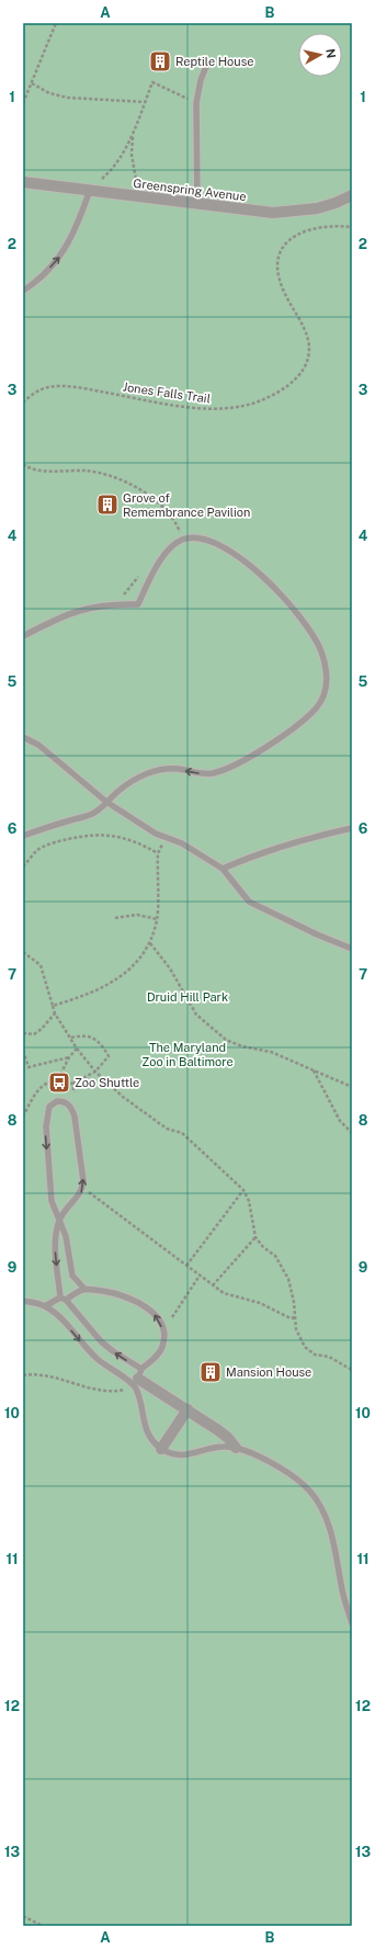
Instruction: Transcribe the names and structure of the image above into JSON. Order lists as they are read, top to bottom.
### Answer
{
  "streets": {
    "street": ["Greenspring Avenue"],
    "path": ["Jones Falls Trail"]
  },
  "parks": ["Druid Hill Park", "The Maryland Zoo in Baltimore"],
  "places": {
    "building": ["Reptile House", "Grove of Remembrance Pavilion", "Mansion House"],
    "bus stop": ["Zoo Shuttle"]
  },
  "north": "right",
  "grid": {
    "columns": ["A", "B"],
    "rows": [
      "1",
      "2",
      "3",
      "4",
      "5",
      "6",
      "7",
      "8",
      "9",
      "10",
      "11",
      "12",
      "13"
    ]
  }
}
